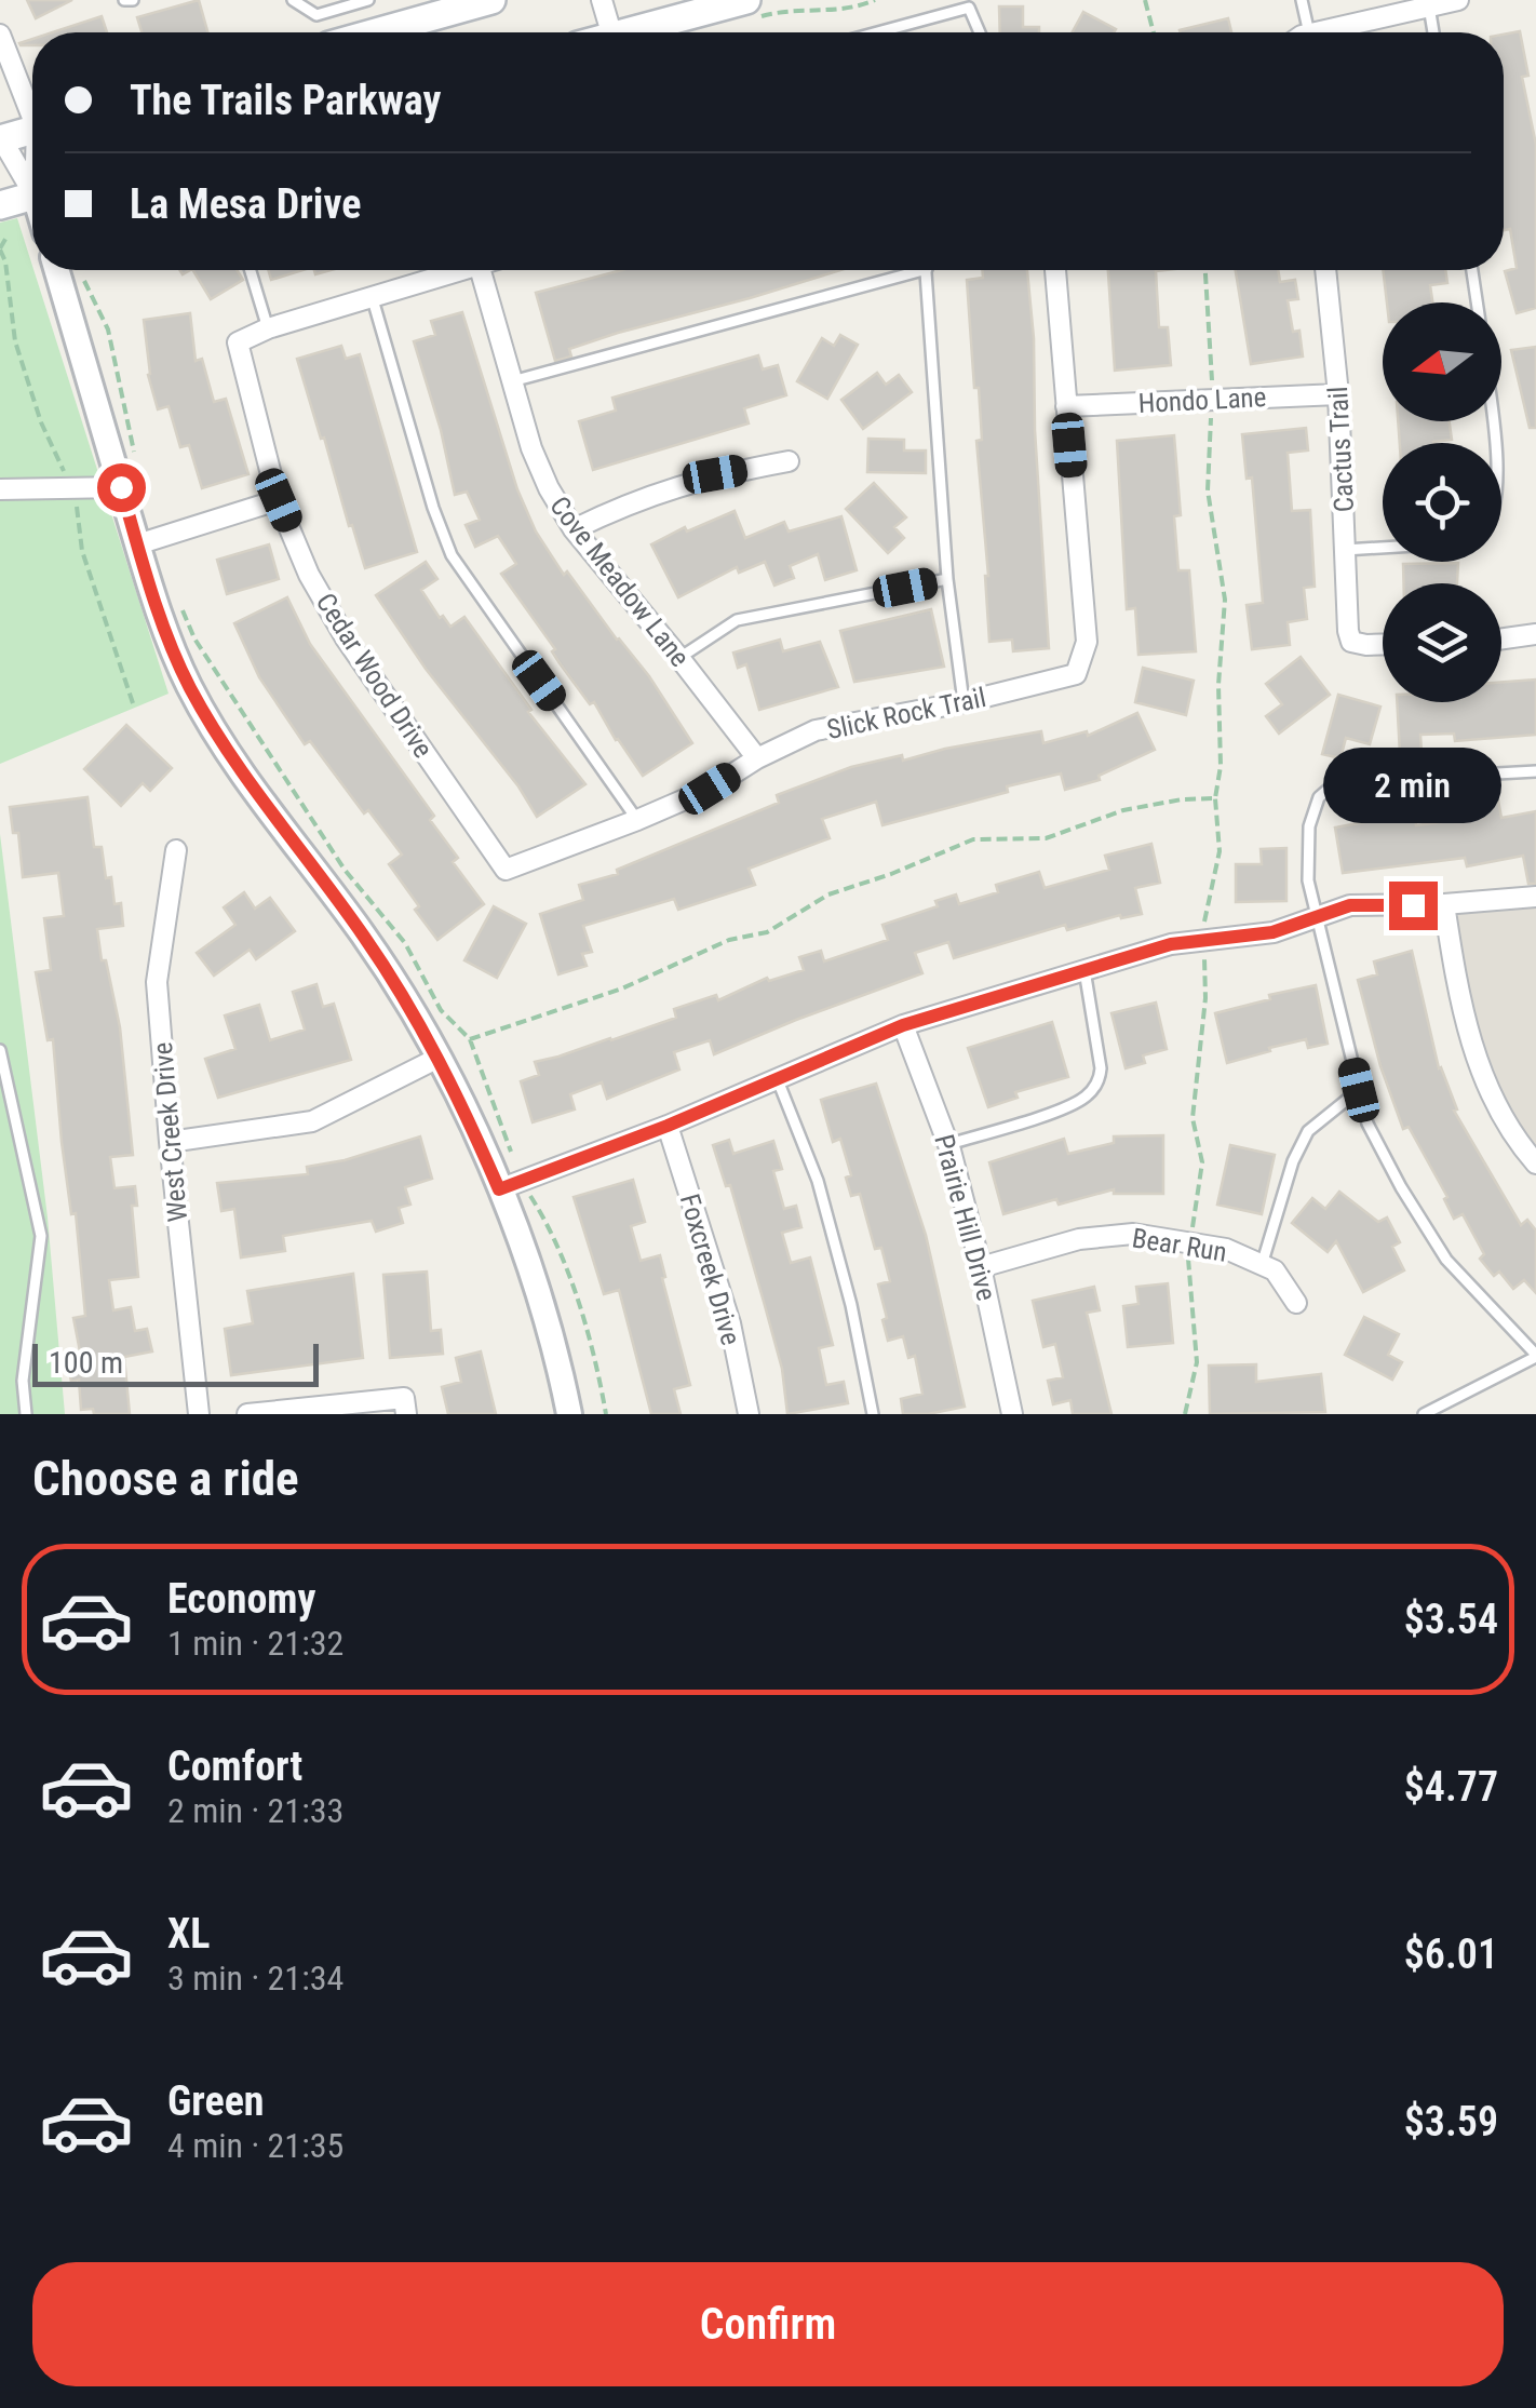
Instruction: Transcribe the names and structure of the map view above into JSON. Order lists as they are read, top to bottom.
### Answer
{
  "streets": {
    "street": [
      "Hondo Lane",
      "Cactus Trail",
      "Cove Meadow Lane",
      "Cedar Wood Drive",
      "Slick Rock Trail",
      "West Creek Drive",
      "Prairie Hill Drive",
      "Bear Run",
      "Foxcreek Drive"
    ]
  },
  "crossings": [
    ["Hondo Lane", "Cactus Trail"],
    ["Hondo Lane", "Slick Rock Trail"],
    ["Cove Meadow Lane", "Slick Rock Trail"],
    ["Cedar Wood Drive", "Slick Rock Trail"],
    ["Prairie Hill Drive", "Bear Run"]
  ],
  "scale_bar": "100 m",
  "north": "left",
  "page": {
    "banner": ["The Trails Parkway", "La Mesa Drive"],
    "bubble": "2 min",
    "scale": "100 m",
    "heading": "Choose a ride",
    "list": [
      {
        "name": "Economy",
        "note": "1 min · 21:32",
        "value": "$3.54"
      },
      {
        "name": "Comfort",
        "note": "2 min · 21:33",
        "value": "$4.77"
      },
      {
        "name": "XL",
        "note": "3 min · 21:34",
        "value": "$6.01"
      },
      {
        "name": "Green",
        "note": "4 min · 21:35",
        "value": "$3.59"
      }
    ],
    "buttons": "Confirm"
  }
}
